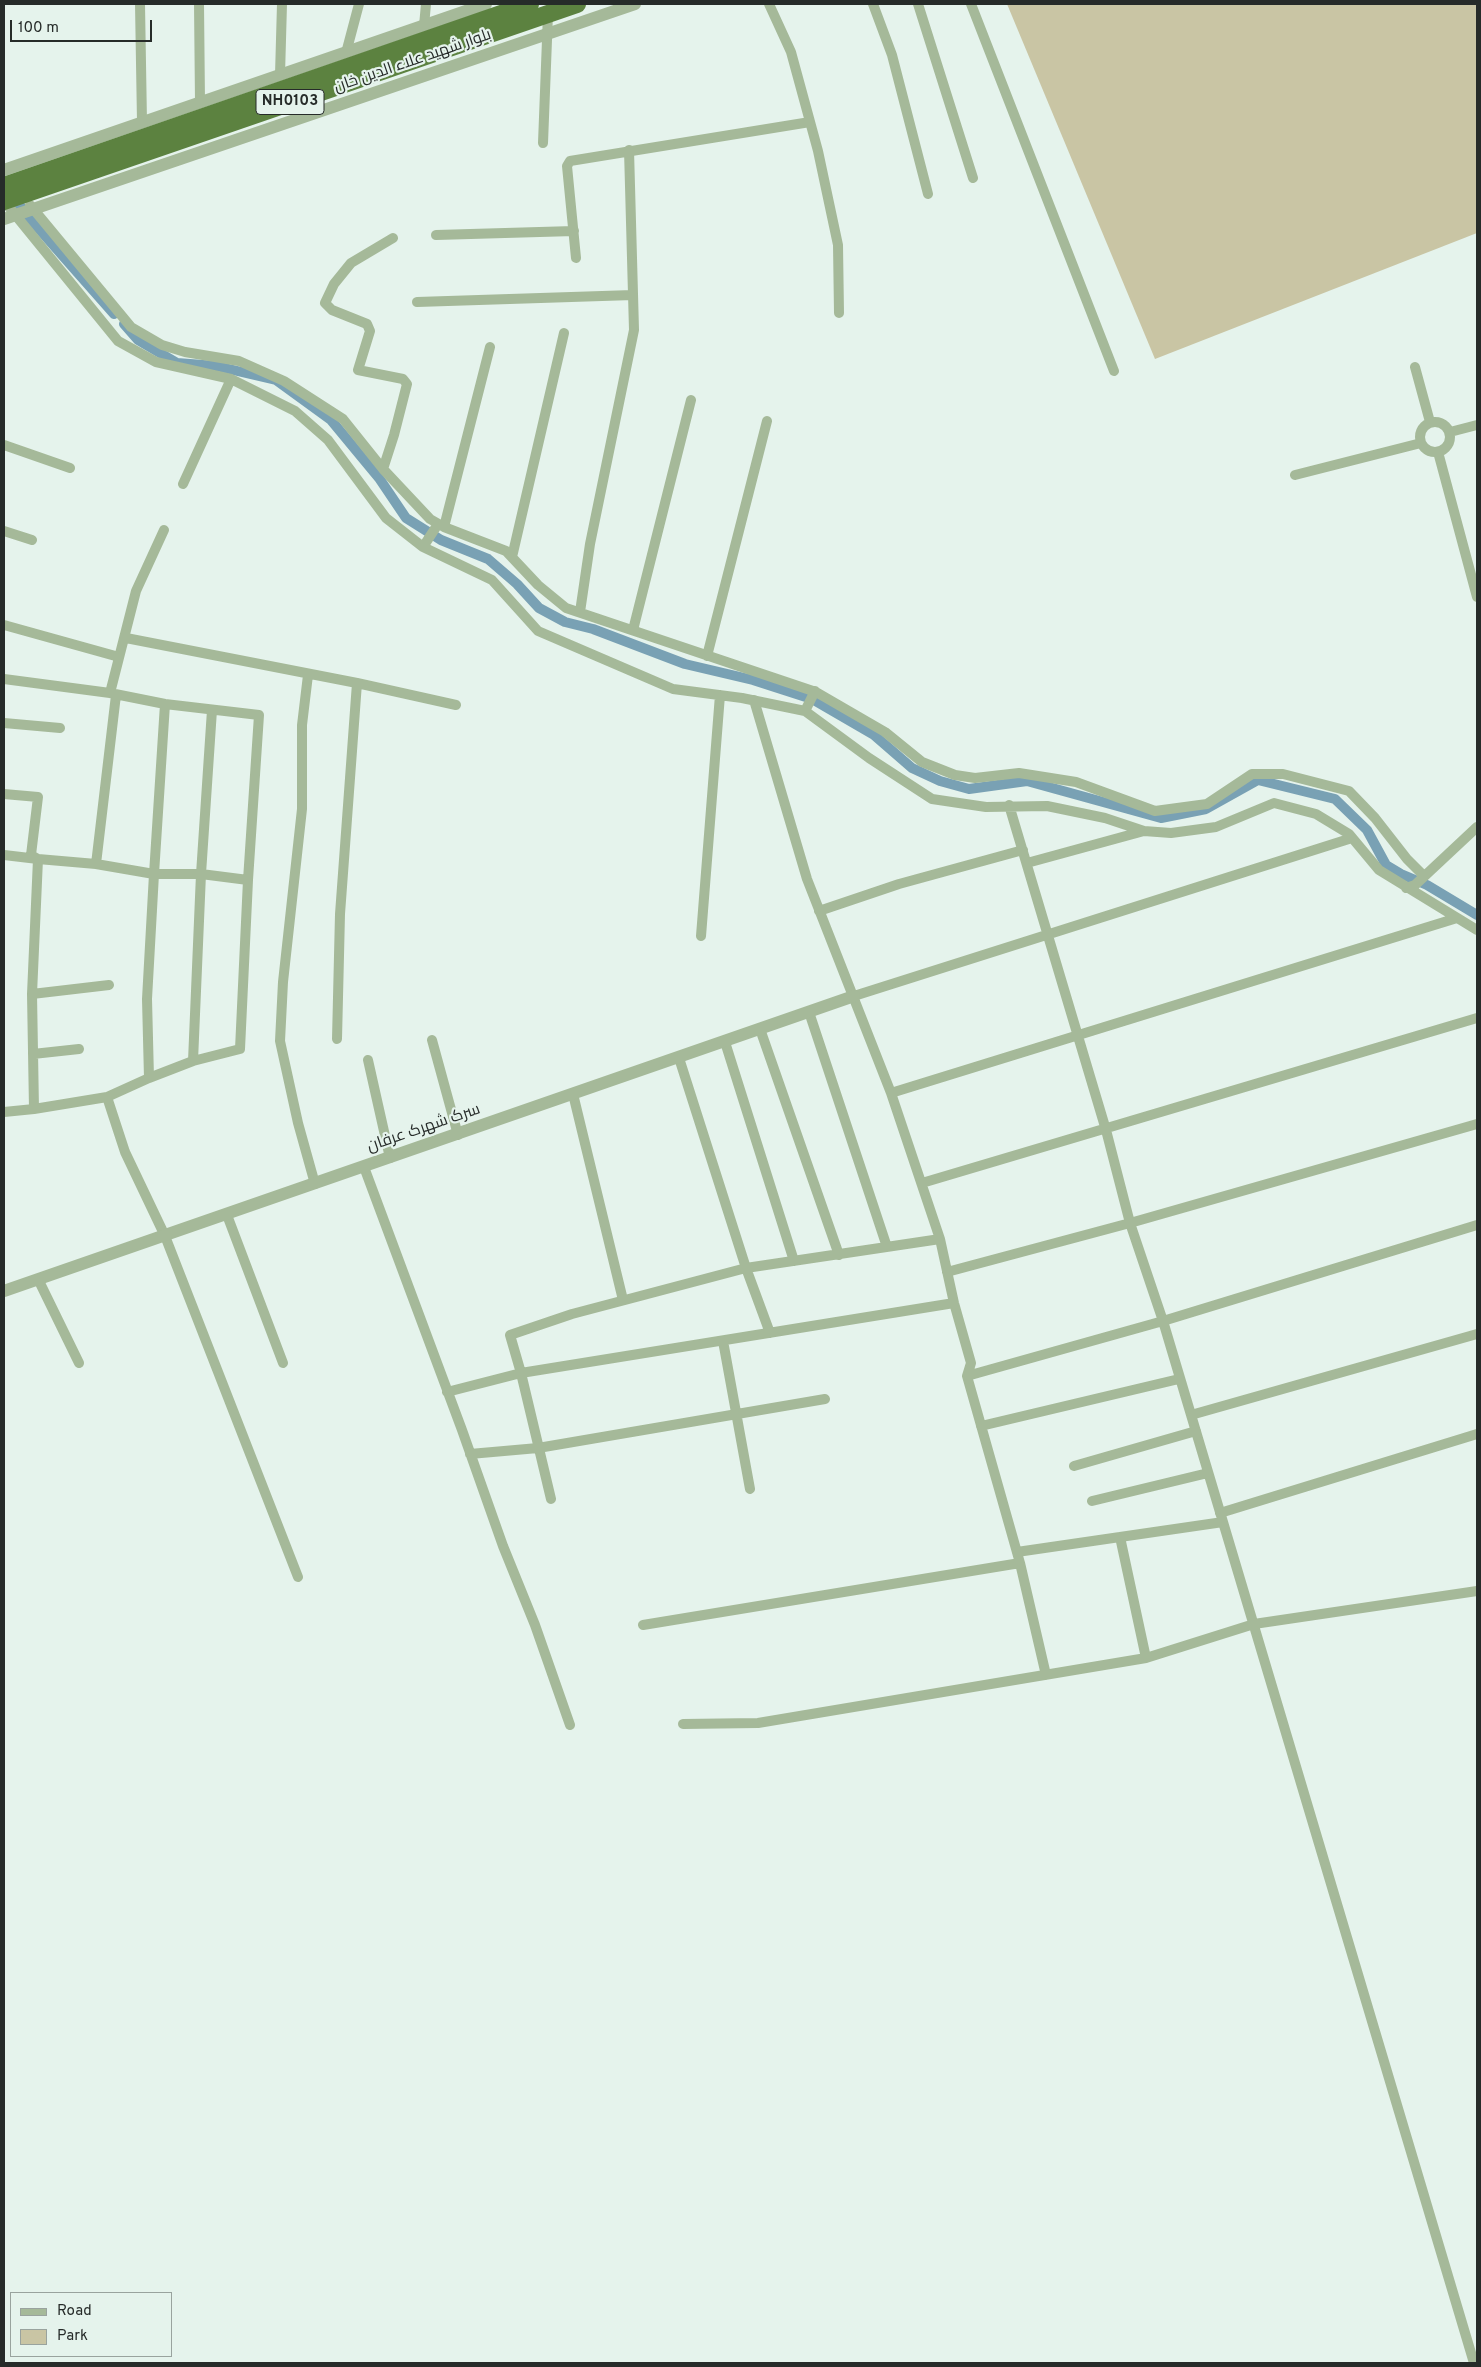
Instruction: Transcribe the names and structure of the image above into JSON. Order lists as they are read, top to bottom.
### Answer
{
  "streets": {
    "highway": ["NH0103"],
    "street": ["بلوار شهید علاء الدین خان", "سرک شهرک عرفان"]
  },
  "crossings": [
    ["بلوار شهید علاء الدین خان", "NH0103"]
  ],
  "legend": ["Road", "Park"],
  "scale_bar": "100 m"
}
